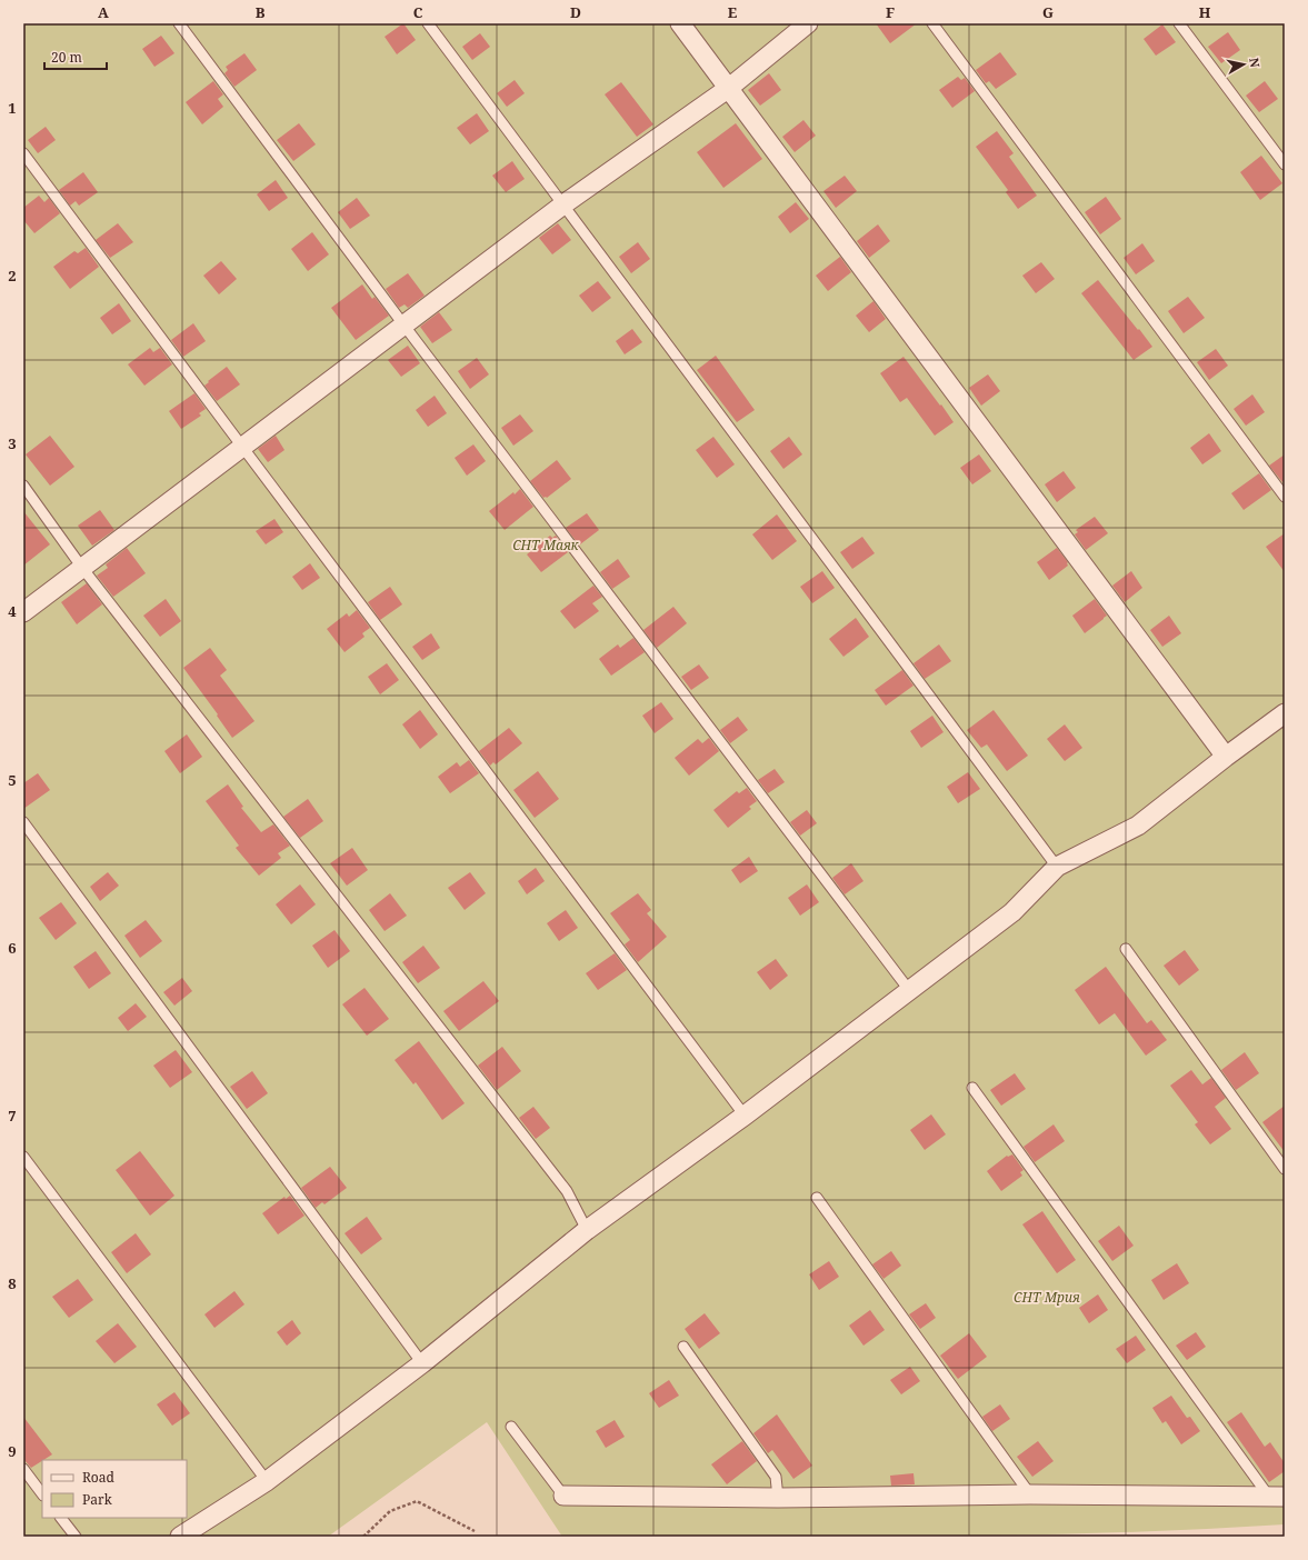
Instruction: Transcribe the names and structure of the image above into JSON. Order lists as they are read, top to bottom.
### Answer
{
  "parks": ["СНТ Маяк", "СНТ Мрия"],
  "legend": ["Road", "Park"],
  "scale_bar": "20 m",
  "north": "right",
  "grid": {
    "columns": [
      "A",
      "B",
      "C",
      "D",
      "E",
      "F",
      "G",
      "H"
    ],
    "rows": [
      "1",
      "2",
      "3",
      "4",
      "5",
      "6",
      "7",
      "8",
      "9"
    ]
  }
}
